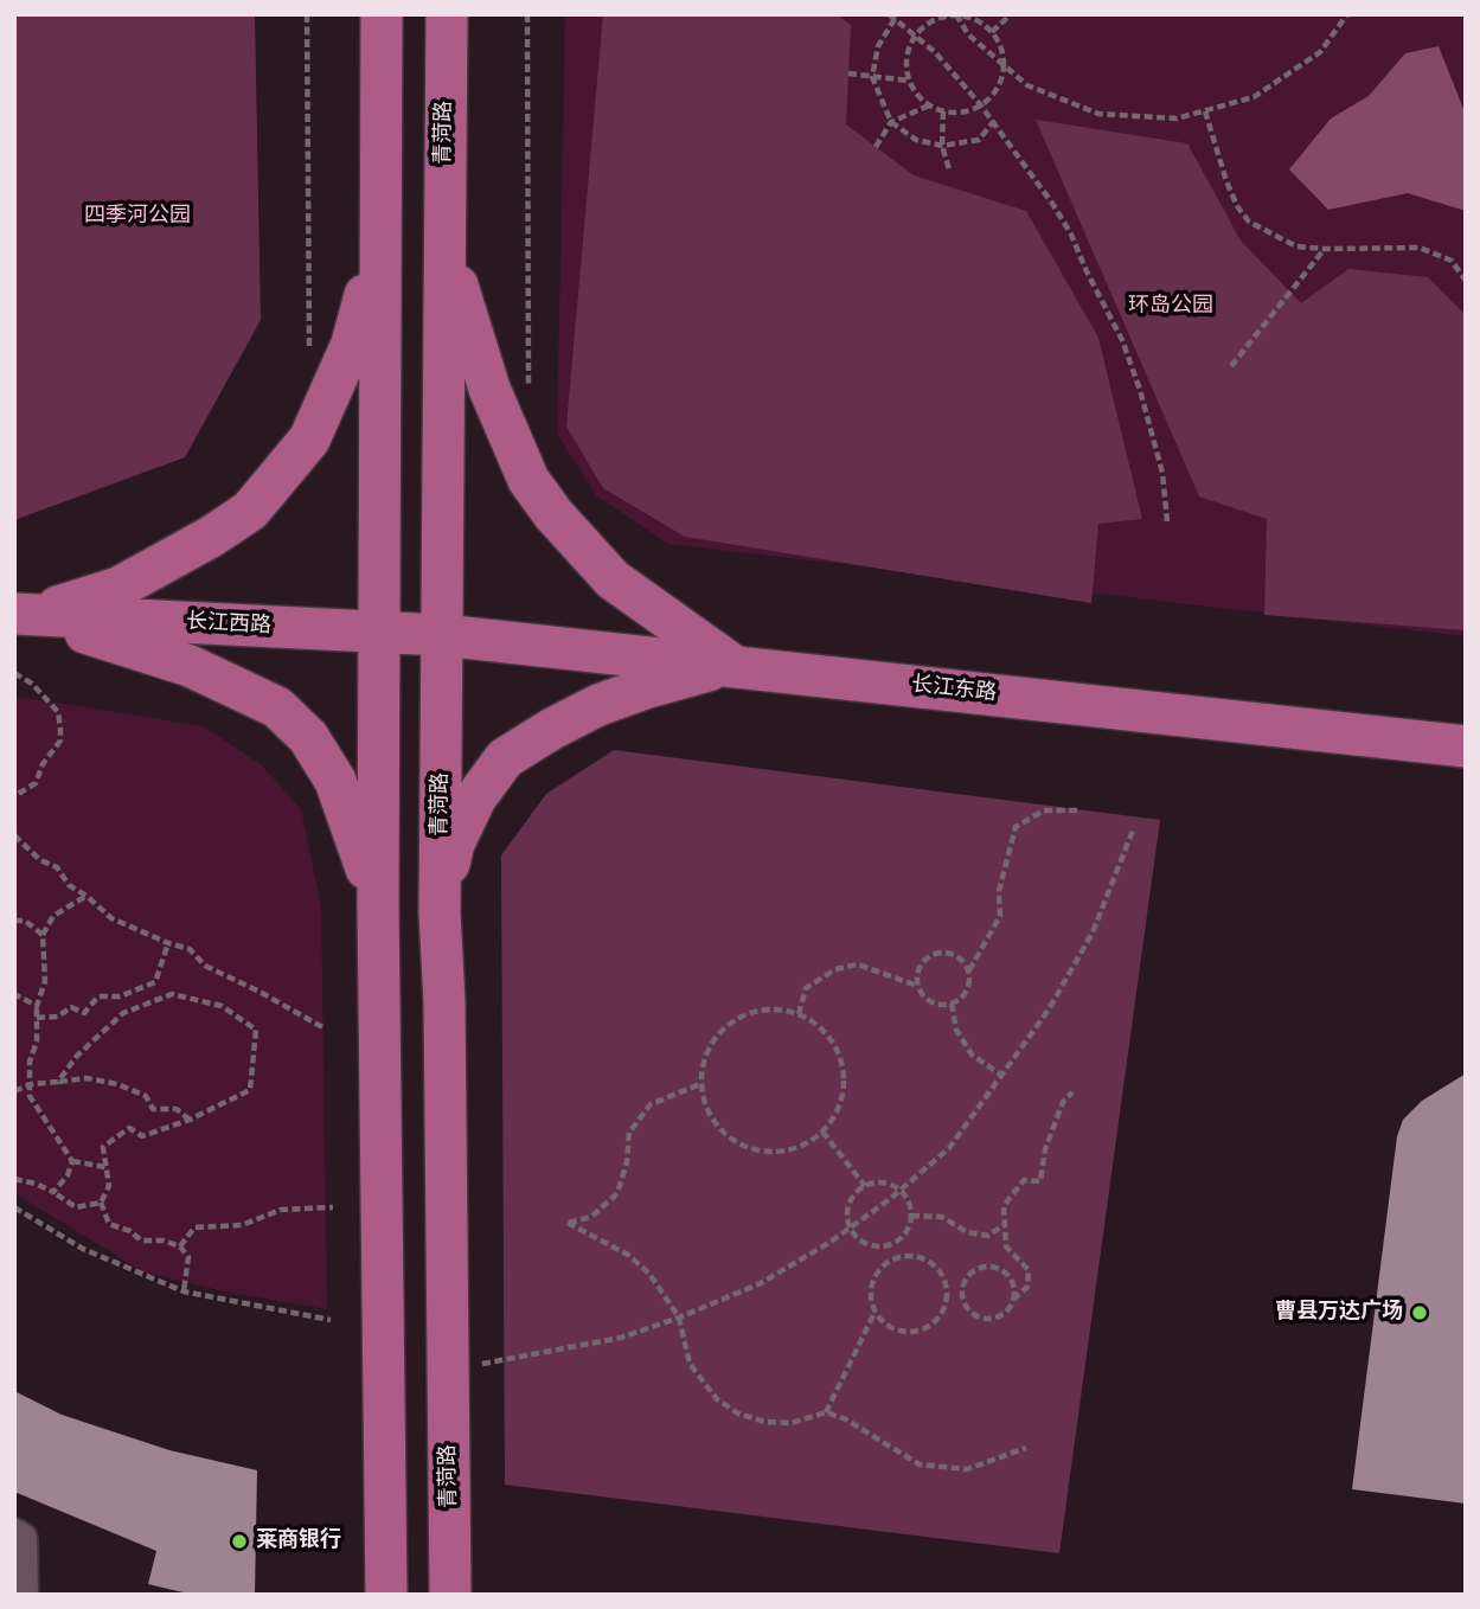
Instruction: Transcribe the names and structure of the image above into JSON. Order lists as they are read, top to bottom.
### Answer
{
  "streets": {
    "main road": ["青菏路", "长江西路", "长江东路"]
  },
  "crossings": [
    ["青菏路", "长江西路"],
    ["青菏路", "长江东路"],
    ["长江西路", "长江东路"]
  ],
  "parks": ["四季河公园", "环岛公园"],
  "places": ["曹县万达广场", "莱商银行"]
}
